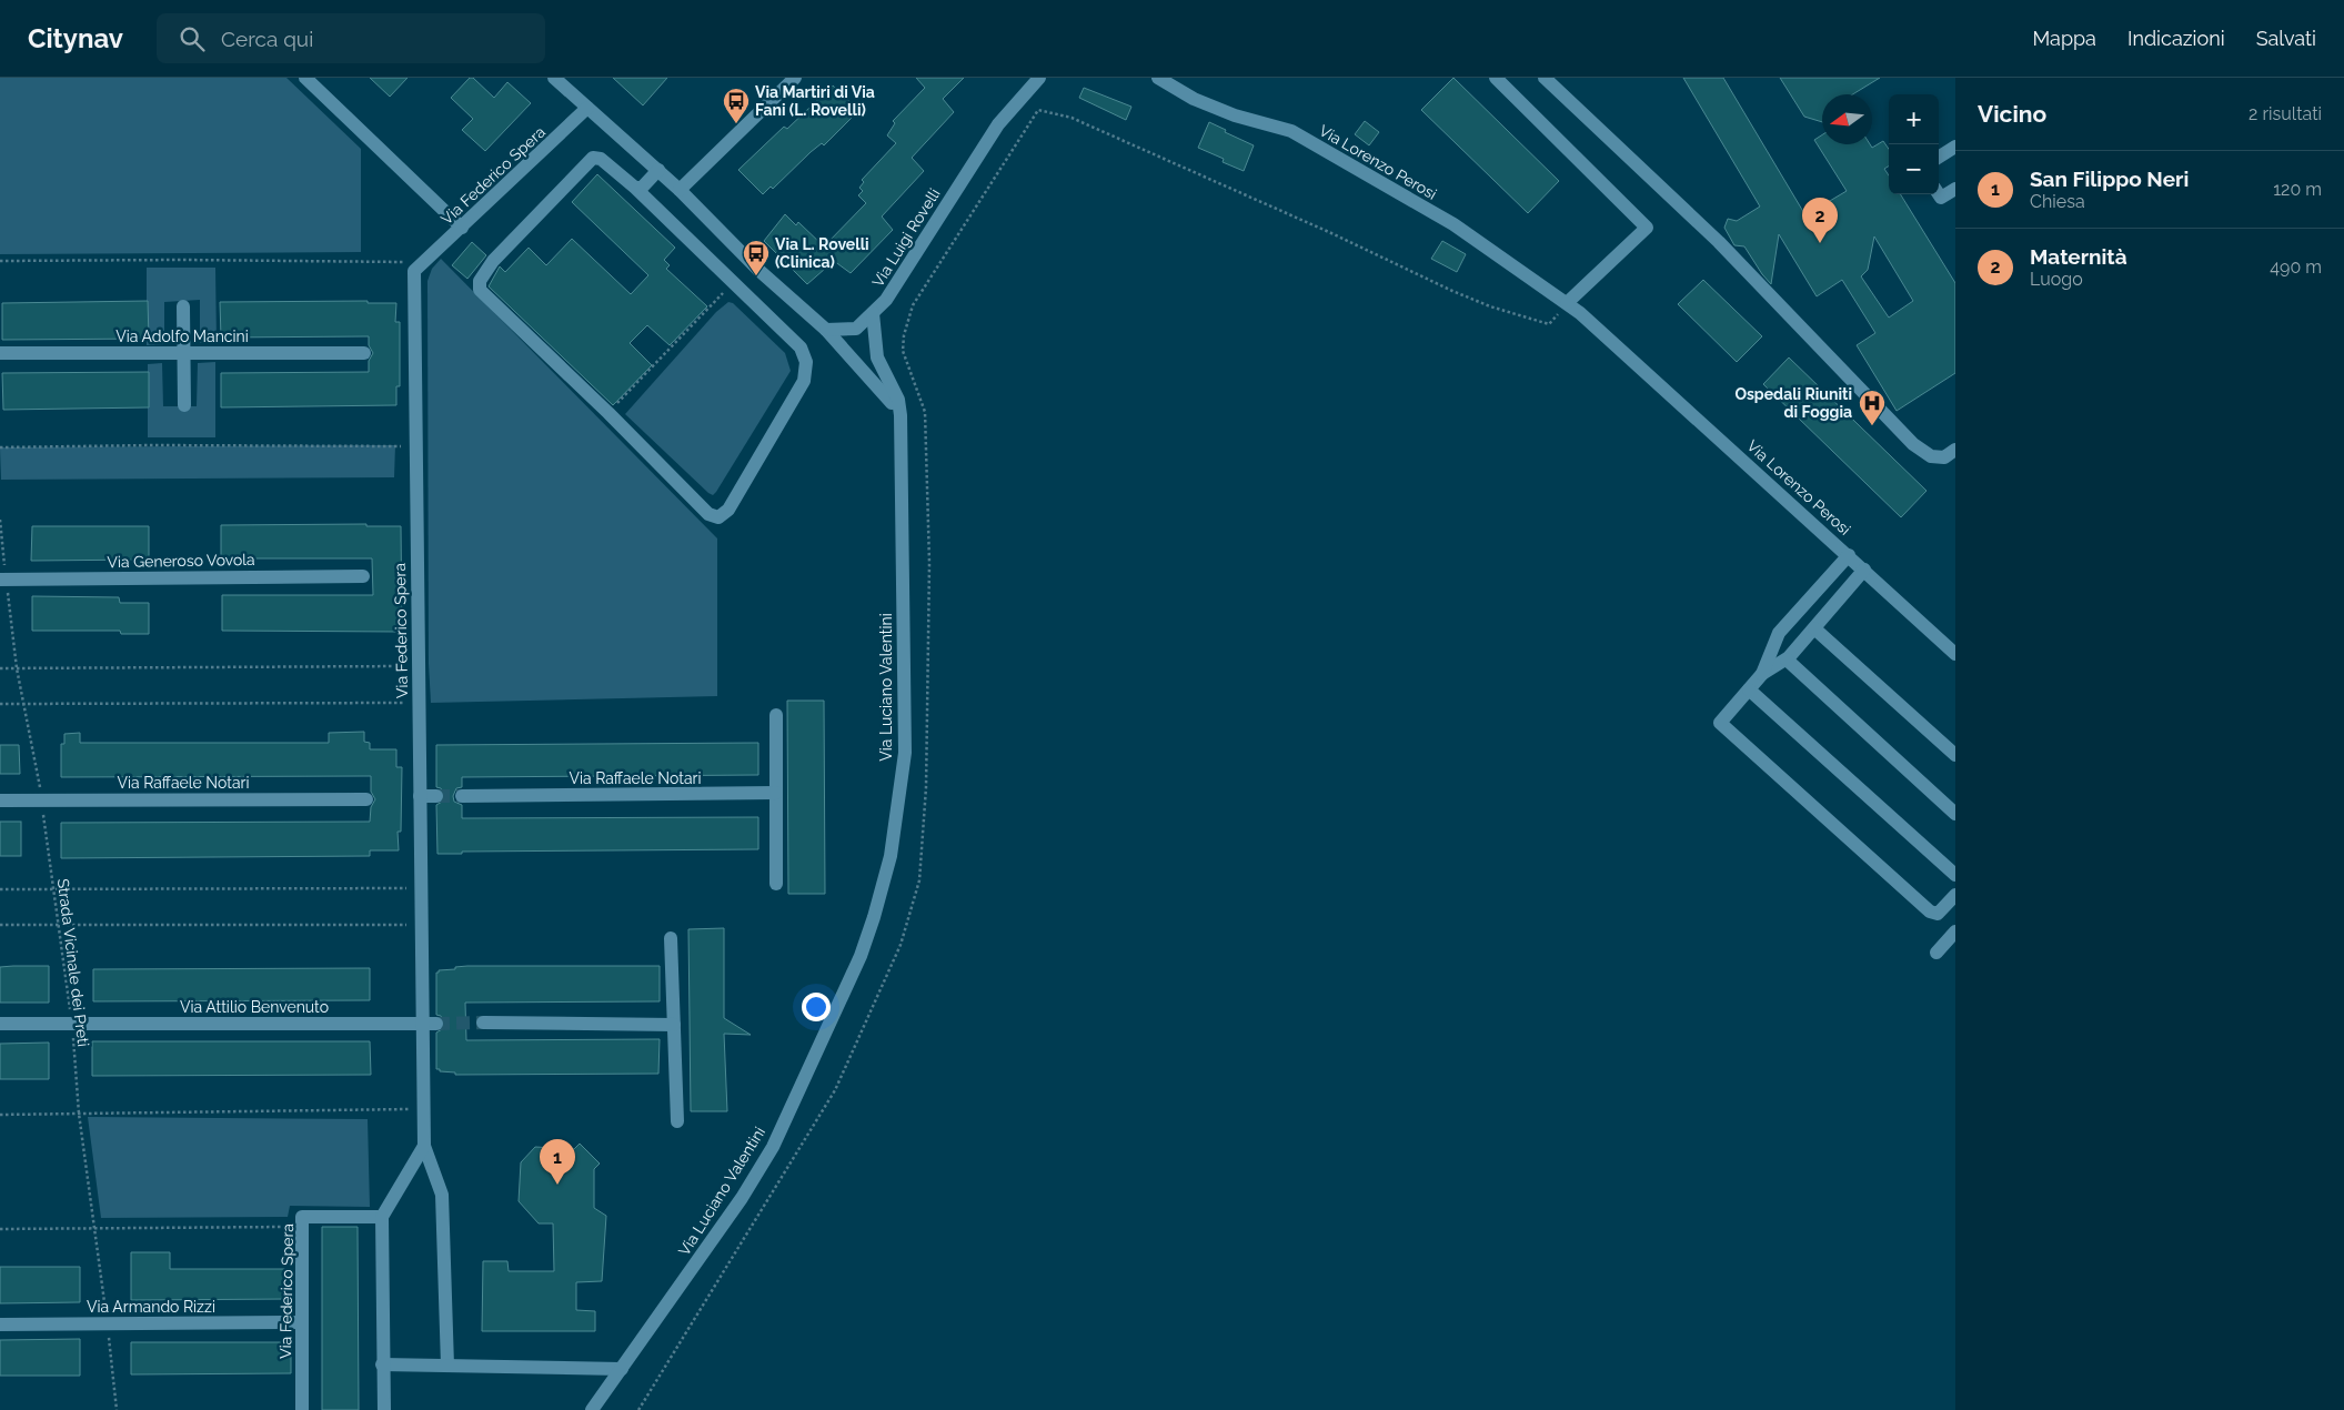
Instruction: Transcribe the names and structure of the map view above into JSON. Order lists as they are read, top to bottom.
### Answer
{
  "streets": {
    "street": [
      "Via Lorenzo Perosi",
      "Via Federico Spera",
      "Via Luigi Rovelli",
      "Via Adolfo Mancini",
      "Via Generoso Vovola",
      "Via Luciano Valentini",
      "Via Raffaele Notari",
      "Via Attilio Benvenuto",
      "Via Armando Rizzi"
    ],
    "path": ["Strada Vicinale dei Preti"]
  },
  "crossings": [
    ["Via Federico Spera", "Via Attilio Benvenuto"],
    ["Via Federico Spera", "Via Armando Rizzi"],
    ["Via Luigi Rovelli", "Via Luciano Valentini"],
    ["Via Generoso Vovola", "Strada Vicinale dei Preti"],
    ["Via Raffaele Notari", "Strada Vicinale dei Preti"],
    ["Strada Vicinale dei Preti", "Via Attilio Benvenuto"],
    ["Strada Vicinale dei Preti", "Via Armando Rizzi"]
  ],
  "places": {
    "bus stop": ["Via Martiri di Via Fani (L. Rovelli)", "Via L. Rovelli (Clinica)"],
    "hospital": ["Ospedali Riuniti di Foggia"]
  },
  "north": "left",
  "page": {
    "header": "Citynav",
    "search": "Cerca qui",
    "nav": ["Mappa", "Indicazioni", "Salvati"],
    "heading": ["Vicino", "2 risultati"],
    "map_buttons": ["+", "−"],
    "list": [
      {
        "mark": "1",
        "name": "San Filippo Neri",
        "note": "Chiesa",
        "value": "120 m"
      },
      {
        "mark": "2",
        "name": "Maternità",
        "note": "Luogo",
        "value": "490 m"
      }
    ],
    "pins": ["2", "1"]
  }
}
